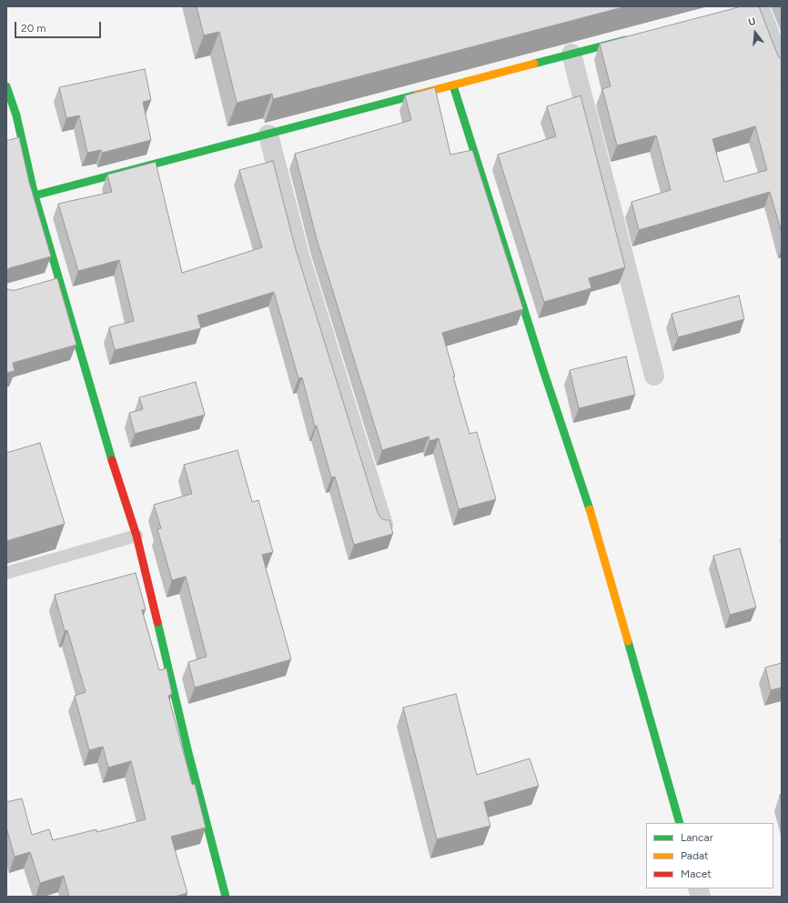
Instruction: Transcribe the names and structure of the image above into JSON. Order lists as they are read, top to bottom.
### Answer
{
  "legend": ["Lancar", "Padat", "Macet"],
  "scale_bar": "20 m",
  "north": "top"
}
